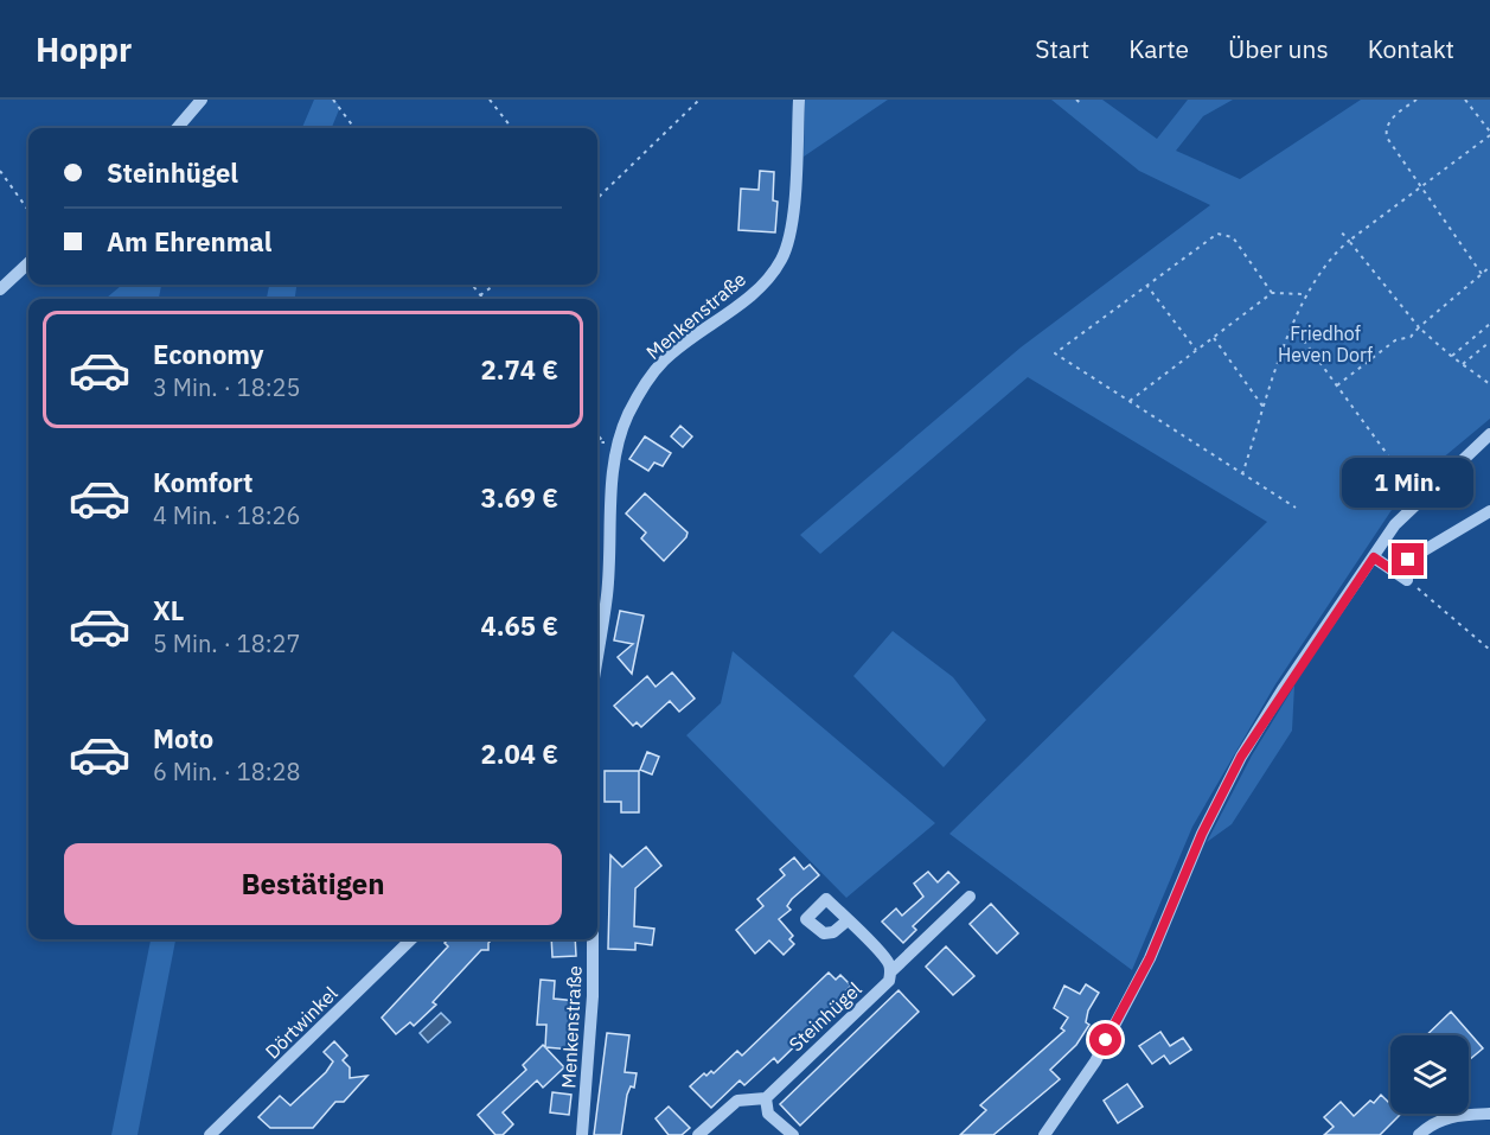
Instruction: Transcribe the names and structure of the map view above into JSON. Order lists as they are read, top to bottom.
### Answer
{
  "streets": {
    "street": ["Menkenstraße", "Steinhügel", "Dörtwinkel"]
  },
  "parks": ["Friedhof Heven Dorf"],
  "page": {
    "header": "Hoppr",
    "nav": [
      "Start",
      "Karte",
      "Über uns",
      "Kontakt"
    ],
    "banner": ["Steinhügel", "Am Ehrenmal"],
    "list": [
      {
        "name": "Economy",
        "note": "3 Min. · 18:25",
        "value": "2.74 €"
      },
      {
        "name": "Komfort",
        "note": "4 Min. · 18:26",
        "value": "3.69 €"
      },
      {
        "name": "XL",
        "note": "5 Min. · 18:27",
        "value": "4.65 €"
      },
      {
        "name": "Moto",
        "note": "6 Min. · 18:28",
        "value": "2.04 €"
      }
    ],
    "bubble": "1 Min.",
    "buttons": "Bestätigen"
  }
}
